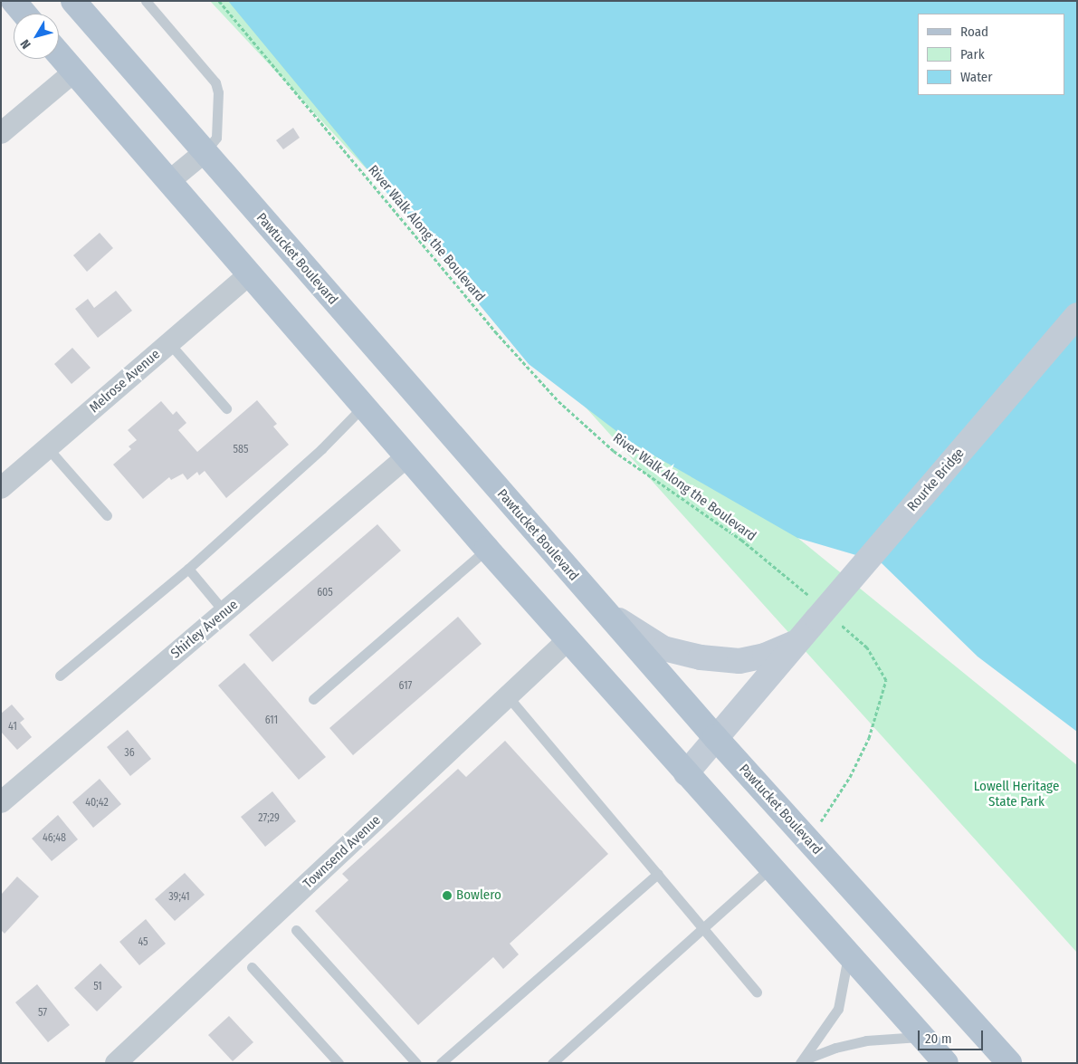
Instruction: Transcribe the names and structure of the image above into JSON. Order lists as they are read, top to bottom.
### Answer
{
  "streets": {
    "main road": ["Pawtucket Boulevard", "Rourke Bridge"],
    "street": ["Melrose Avenue", "Shirley Avenue", "Townsend Avenue"],
    "path": ["River Walk Along the Boulevard"]
  },
  "crossings": [
    ["River Walk Along the Boulevard", "Pawtucket Boulevard"],
    ["River Walk Along the Boulevard", "Rourke Bridge"],
    ["Pawtucket Boulevard", "Rourke Bridge"]
  ],
  "parks": ["Lowell Heritage State Park"],
  "places": ["Bowlero"],
  "house_numbers": [
    "585",
    "605",
    "617",
    "611",
    "41",
    "36",
    "40;42",
    "27;29",
    "46;48",
    "39;41",
    "45",
    "51",
    "57"
  ],
  "legend": ["Road", "Park", "Water"],
  "scale_bar": "20 m",
  "north": "bottom left"
}
